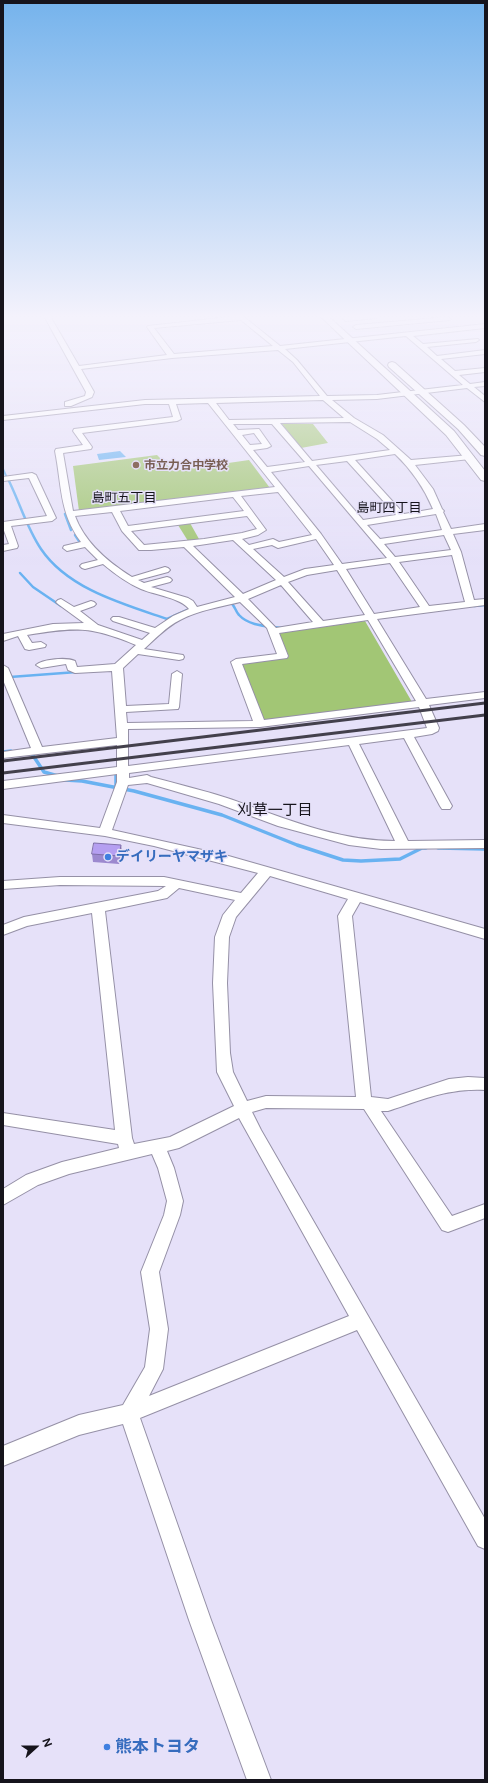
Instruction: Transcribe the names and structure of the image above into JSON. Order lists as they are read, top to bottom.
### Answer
{
  "districts": ["島町五丁目", "島町四丁目", "刈草一丁目"],
  "places": ["市立力合中学校", "デイリーヤマザキ", "熊本トヨタ"],
  "north": "right"
}
